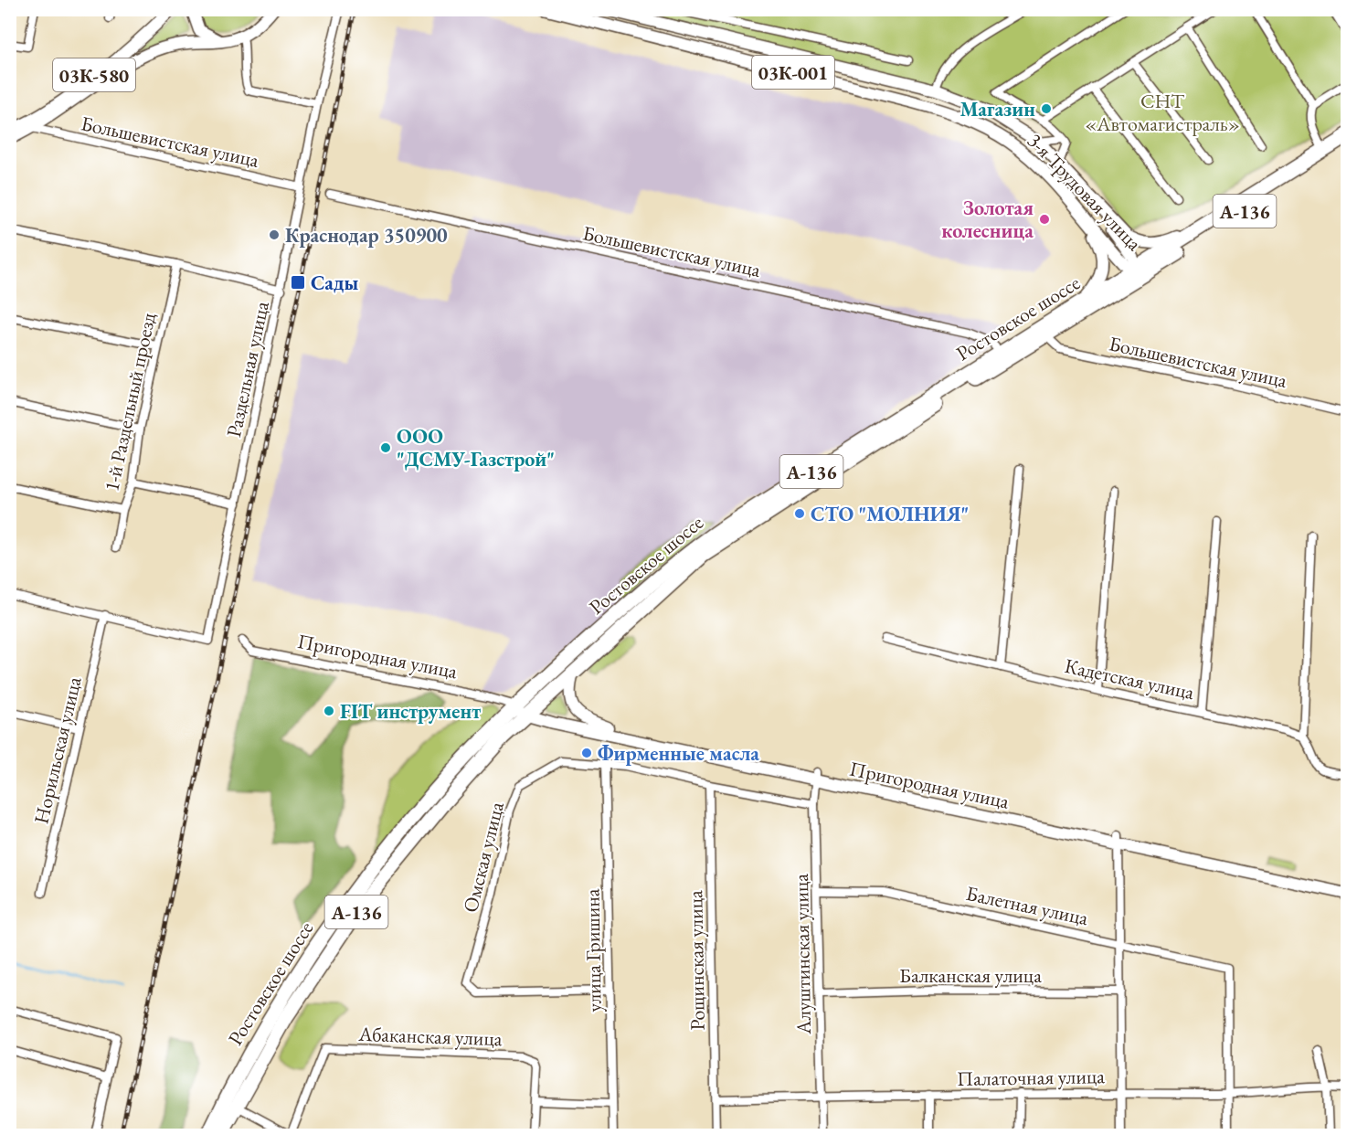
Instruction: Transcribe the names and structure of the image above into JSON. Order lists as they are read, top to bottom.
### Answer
{
  "streets": {
    "highway": ["А-136", "Ростовское шоссе"],
    "main road": [
      "03К-001",
      "03К-580",
      "3-я Трудовая улица",
      "Пригородная улица"
    ],
    "street": [
      "Большевистская улица",
      "Раздельная улица",
      "1-й Раздельный проезд",
      "Кадетская улица",
      "Норильская улица",
      "Омская улица",
      "Балетная улица",
      "улица Гришина",
      "Алуштинская улица",
      "Рощинская улица",
      "Балканская улица",
      "Абаканская улица",
      "Палаточная улица"
    ]
  },
  "crossings": [
    ["03К-001", "3-я Трудовая улица"],
    ["03К-001", "А-136"],
    ["03К-001", "Ростовское шоссе"],
    ["03К-580", "Большевистская улица"],
    ["Большевистская улица", "Ростовское шоссе"],
    ["Большевистская улица", "Раздельная улица"],
    ["3-я Трудовая улица", "А-136"],
    ["3-я Трудовая улица", "Ростовское шоссе"],
    ["А-136", "Ростовское шоссе"],
    ["Ростовское шоссе", "Пригородная улица"],
    ["Раздельная улица", "Норильская улица"],
    ["Пригородная улица", "Алуштинская улица"],
    ["Омская улица", "улица Гришина"],
    ["Балетная улица", "Алуштинская улица"],
    ["Балетная улица", "Палаточная улица"],
    ["Алуштинская улица", "Балканская улица"],
    ["Алуштинская улица", "Палаточная улица"],
    ["Рощинская улица", "Палаточная улица"]
  ],
  "parks": ["СНТ «Автомагистраль»"],
  "places": {
    "other": [
      "Магазин",
      "Золотая колесница",
      "Краснодар 350900",
      "ООО \"ДСМУ-Газстрой\"",
      "СТО \"МОЛНИЯ\"",
      "FIT инструмент",
      "Фирменные масла"
    ],
    "transit": ["Сады"]
  }
}
